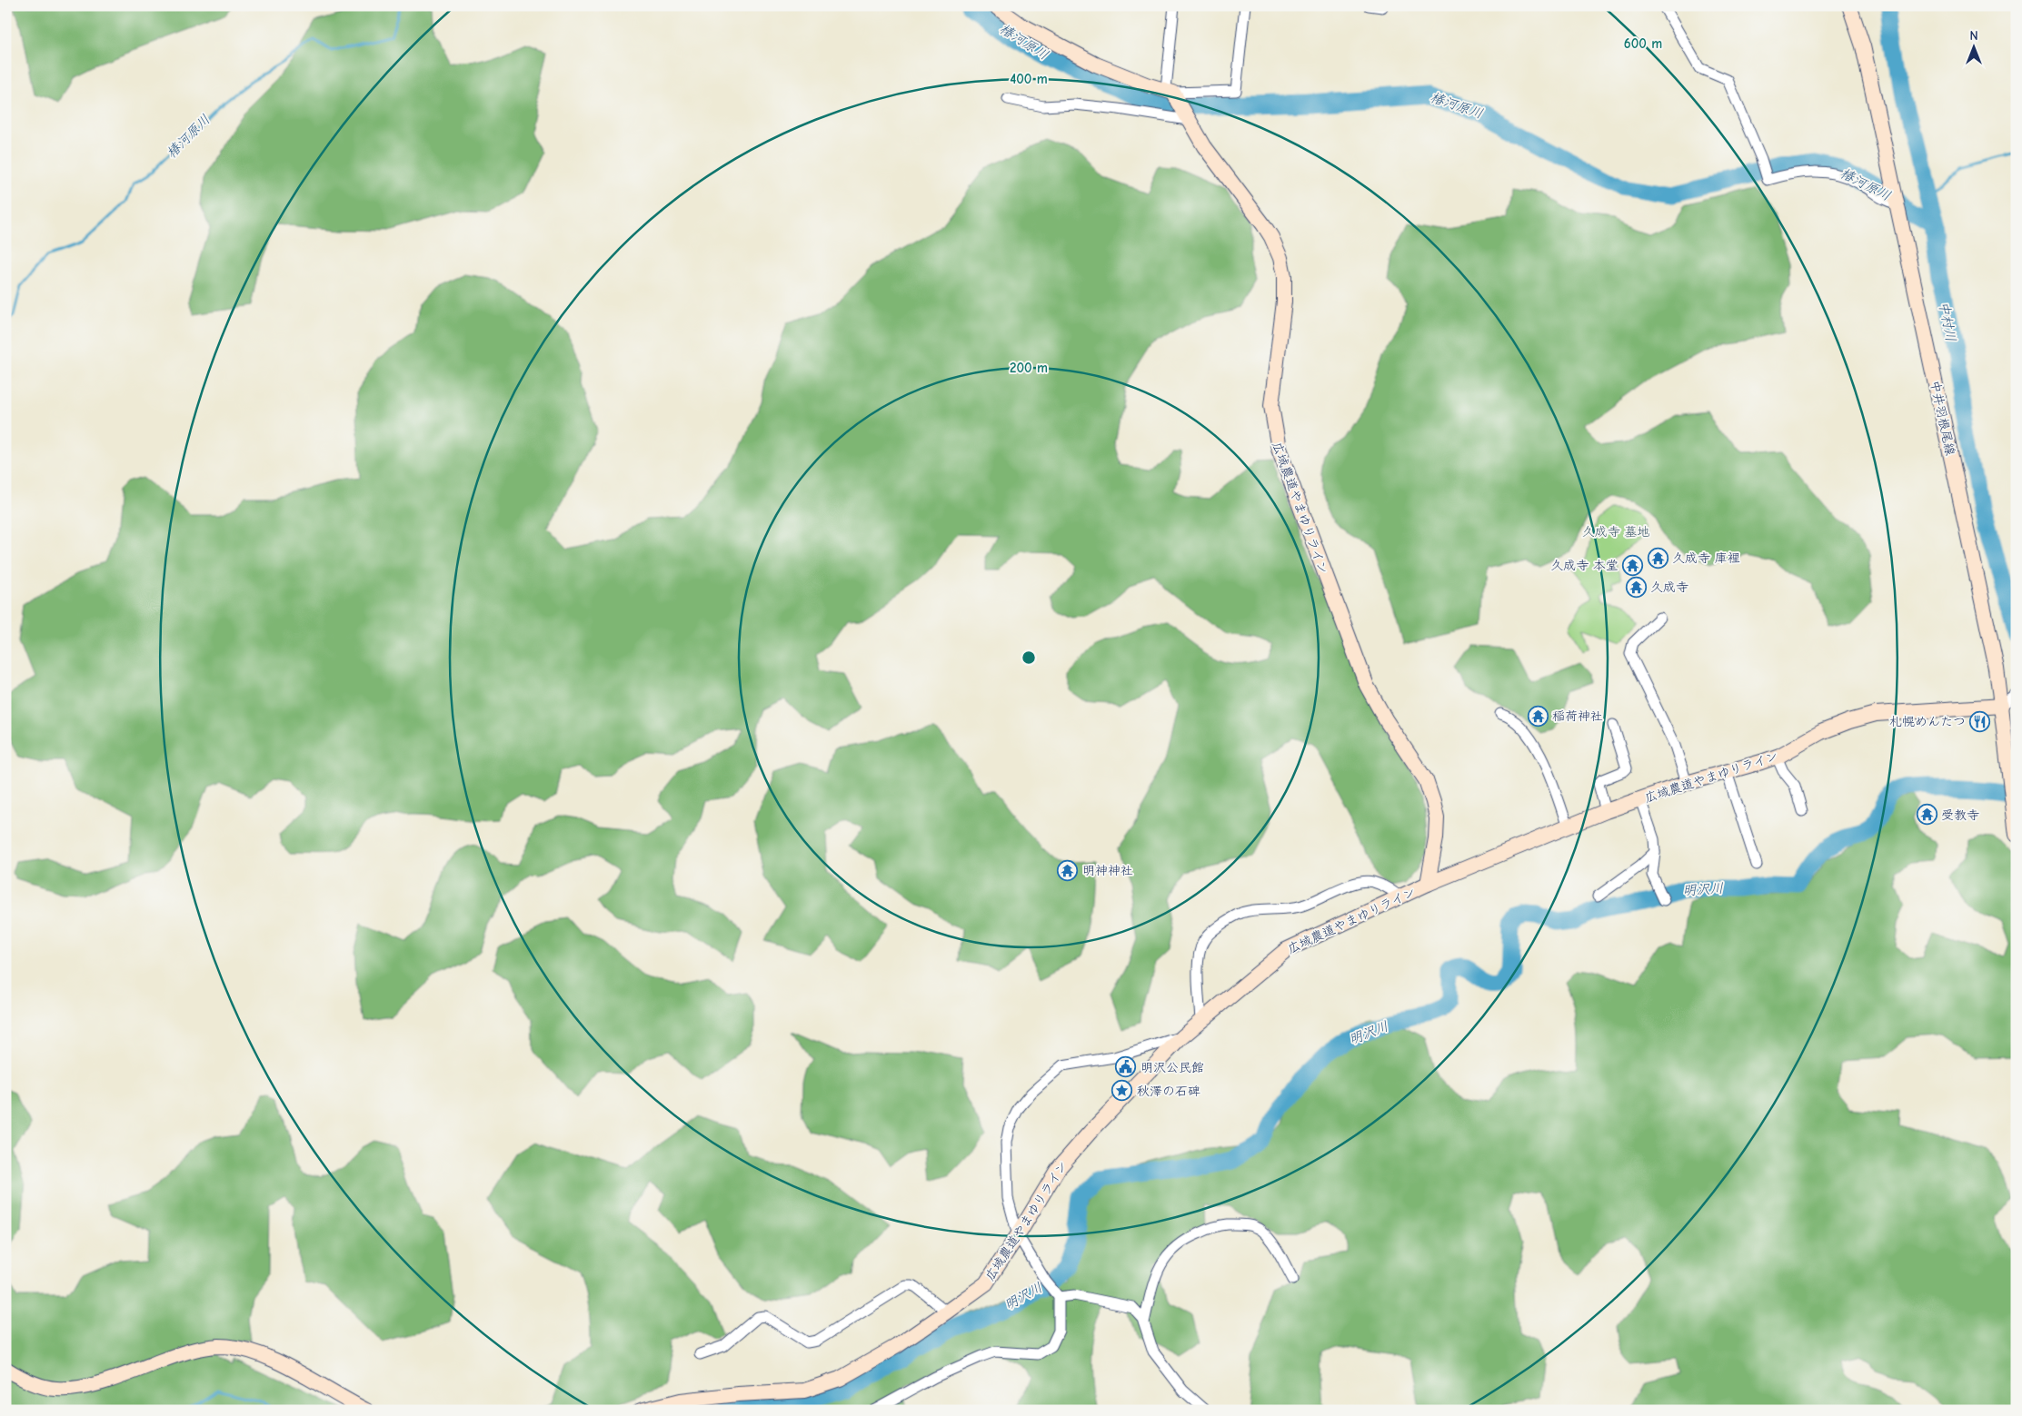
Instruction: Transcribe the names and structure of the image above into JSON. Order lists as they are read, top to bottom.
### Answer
{
  "streets": {
    "street": ["中井羽根尾線", "広域農道やまゆりライン"]
  },
  "crossings": [
    ["中井羽根尾線", "広域農道やまゆりライン"]
  ],
  "water": ["椿河原川", "中村川", "明沢川"],
  "parks": ["久成寺 墓地"],
  "places": {
    "temple": [
      "久成寺 庫裡",
      "久成寺 本堂",
      "久成寺",
      "稲荷神社",
      "受教寺",
      "明神神社"
    ],
    "restaurant": ["札幌めんたつ"],
    "public building": ["明沢公民館"],
    "place": ["秋澤の石碑"]
  },
  "north": "top",
  "rings": ["600 m", "400 m", "200 m"]
}
